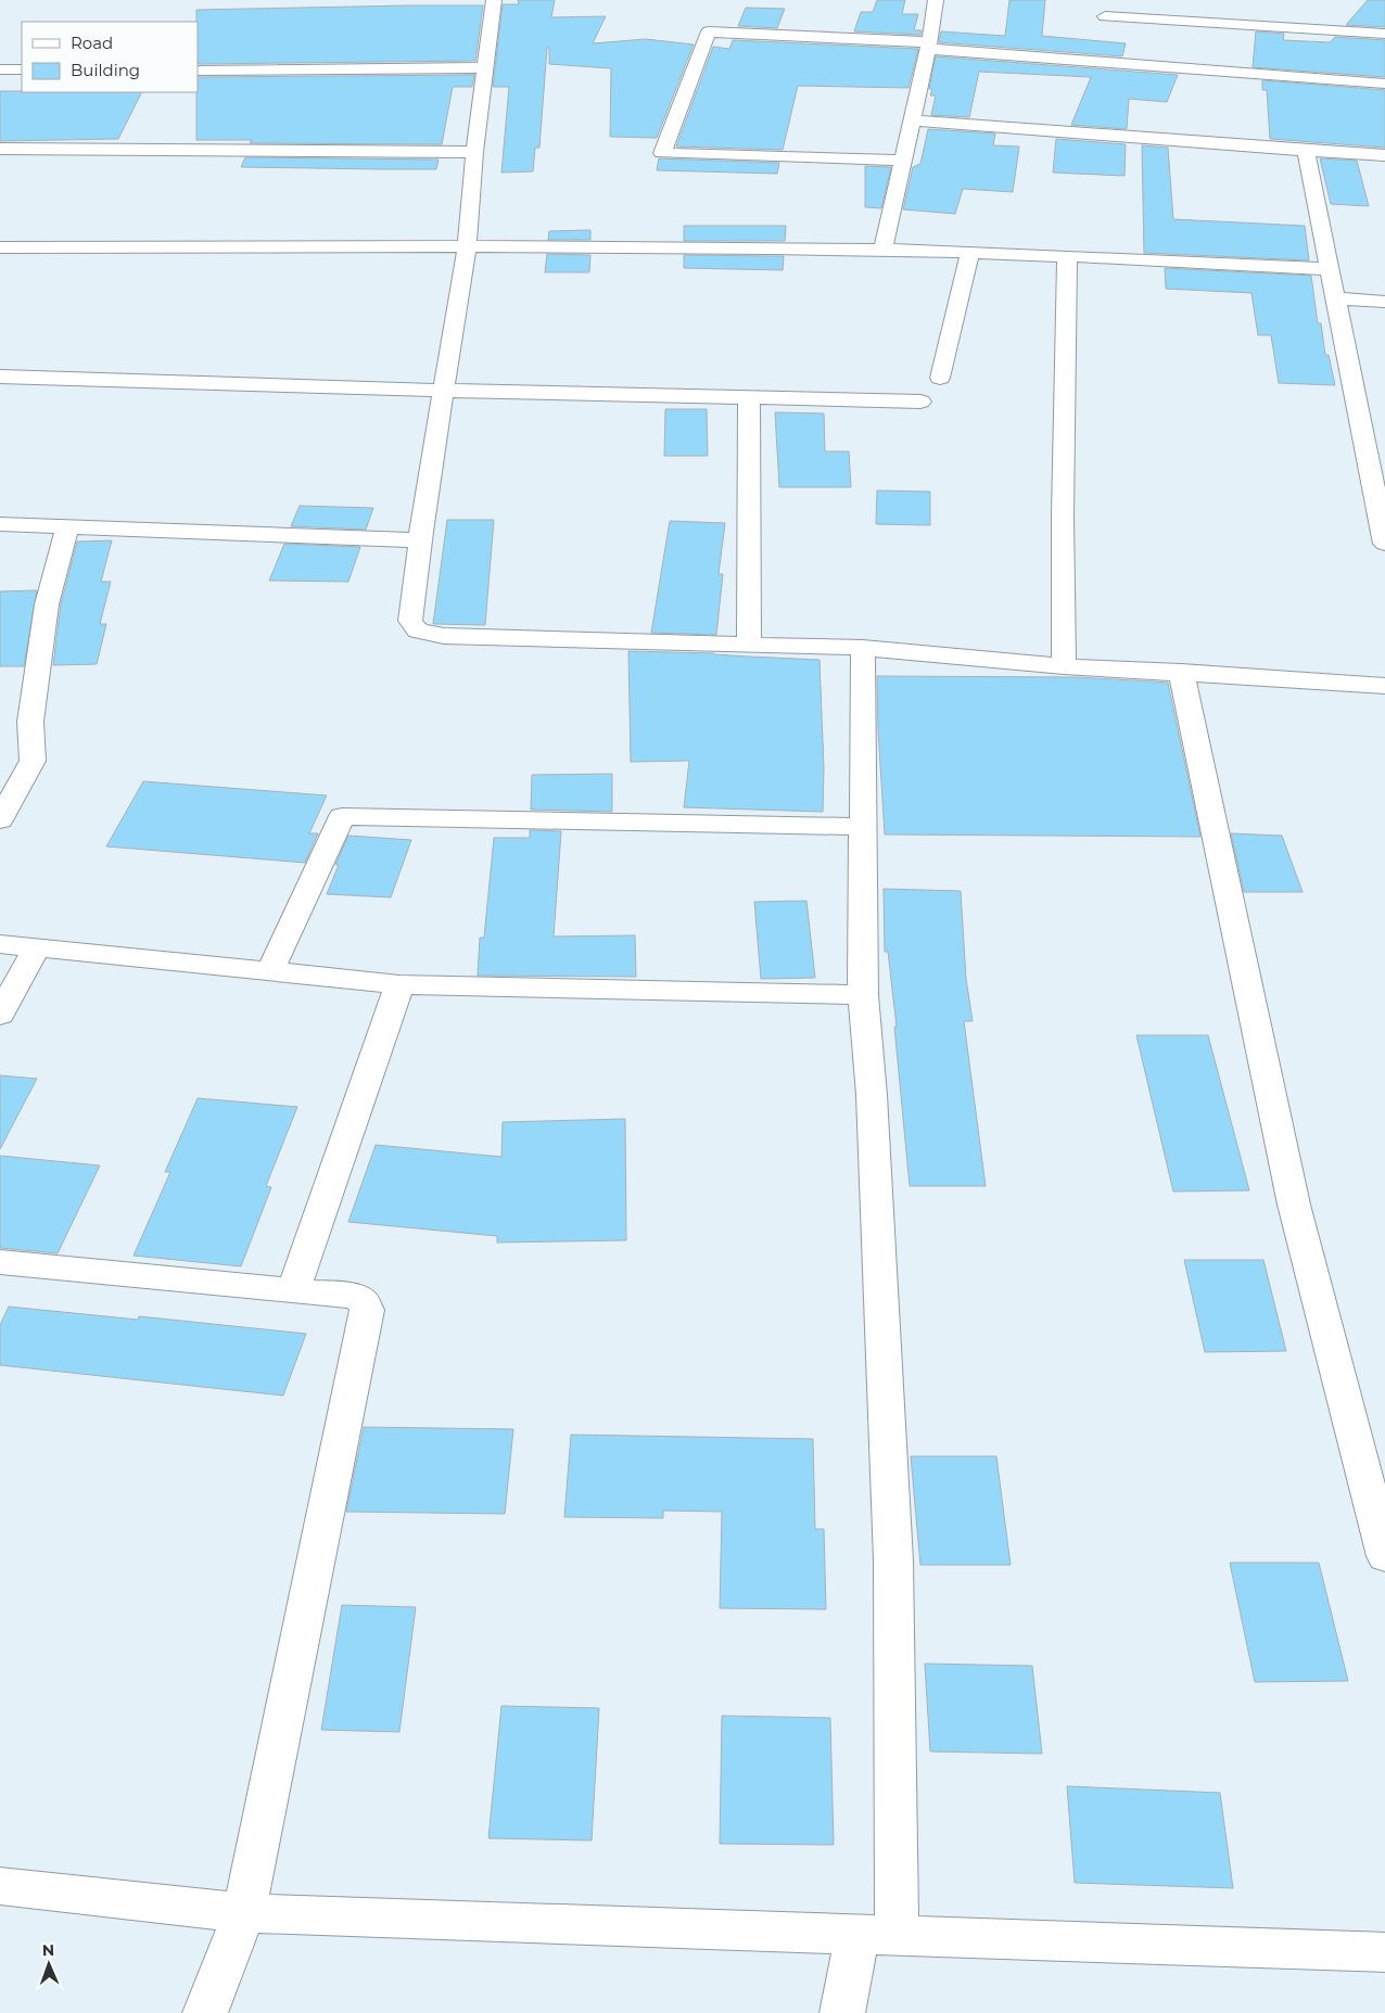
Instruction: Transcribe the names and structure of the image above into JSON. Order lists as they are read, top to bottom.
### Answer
{
  "legend": ["Road", "Building"],
  "north": "top"
}
